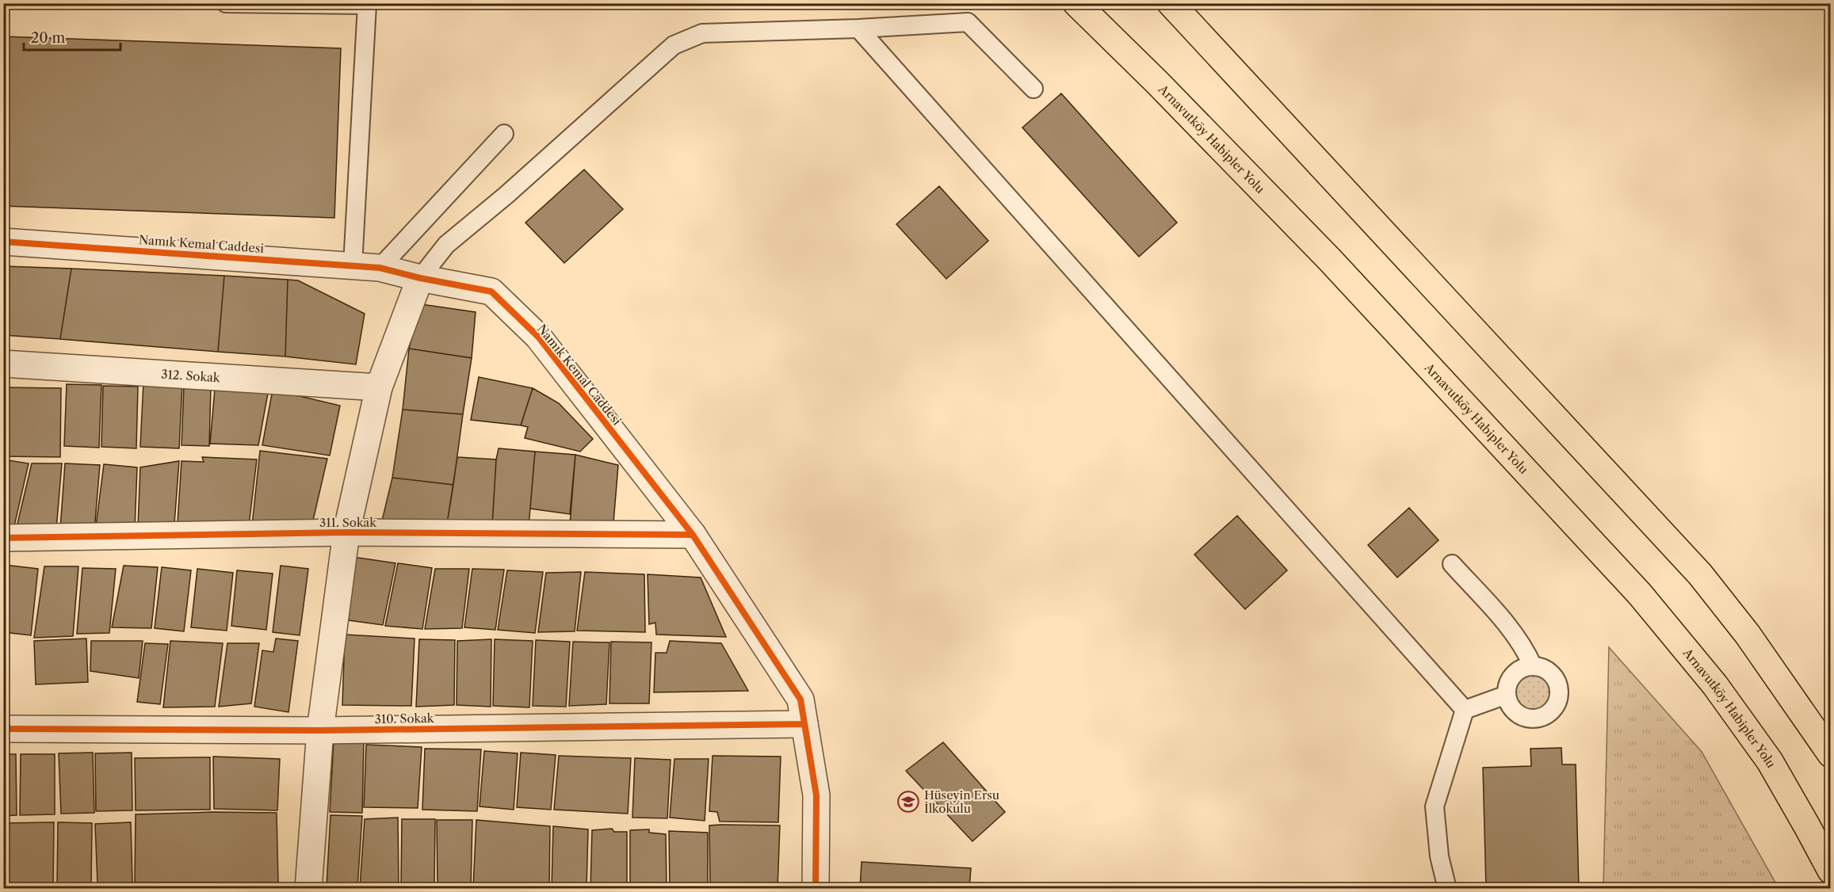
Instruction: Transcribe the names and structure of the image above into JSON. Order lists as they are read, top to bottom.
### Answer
{
  "streets": {
    "highway": ["Arnavutköy Habipler Yolu"],
    "street": [
      "Namık Kemal Caddesi",
      "312. Sokak",
      "311. Sokak",
      "310. Sokak"
    ]
  },
  "crossings": [
    ["Namık Kemal Caddesi", "311. Sokak"],
    ["Namık Kemal Caddesi", "310. Sokak"]
  ],
  "places": {
    "school or university": ["Hüseyin Ersu İlkokulu"]
  },
  "scale_bar": "20 m"
}
